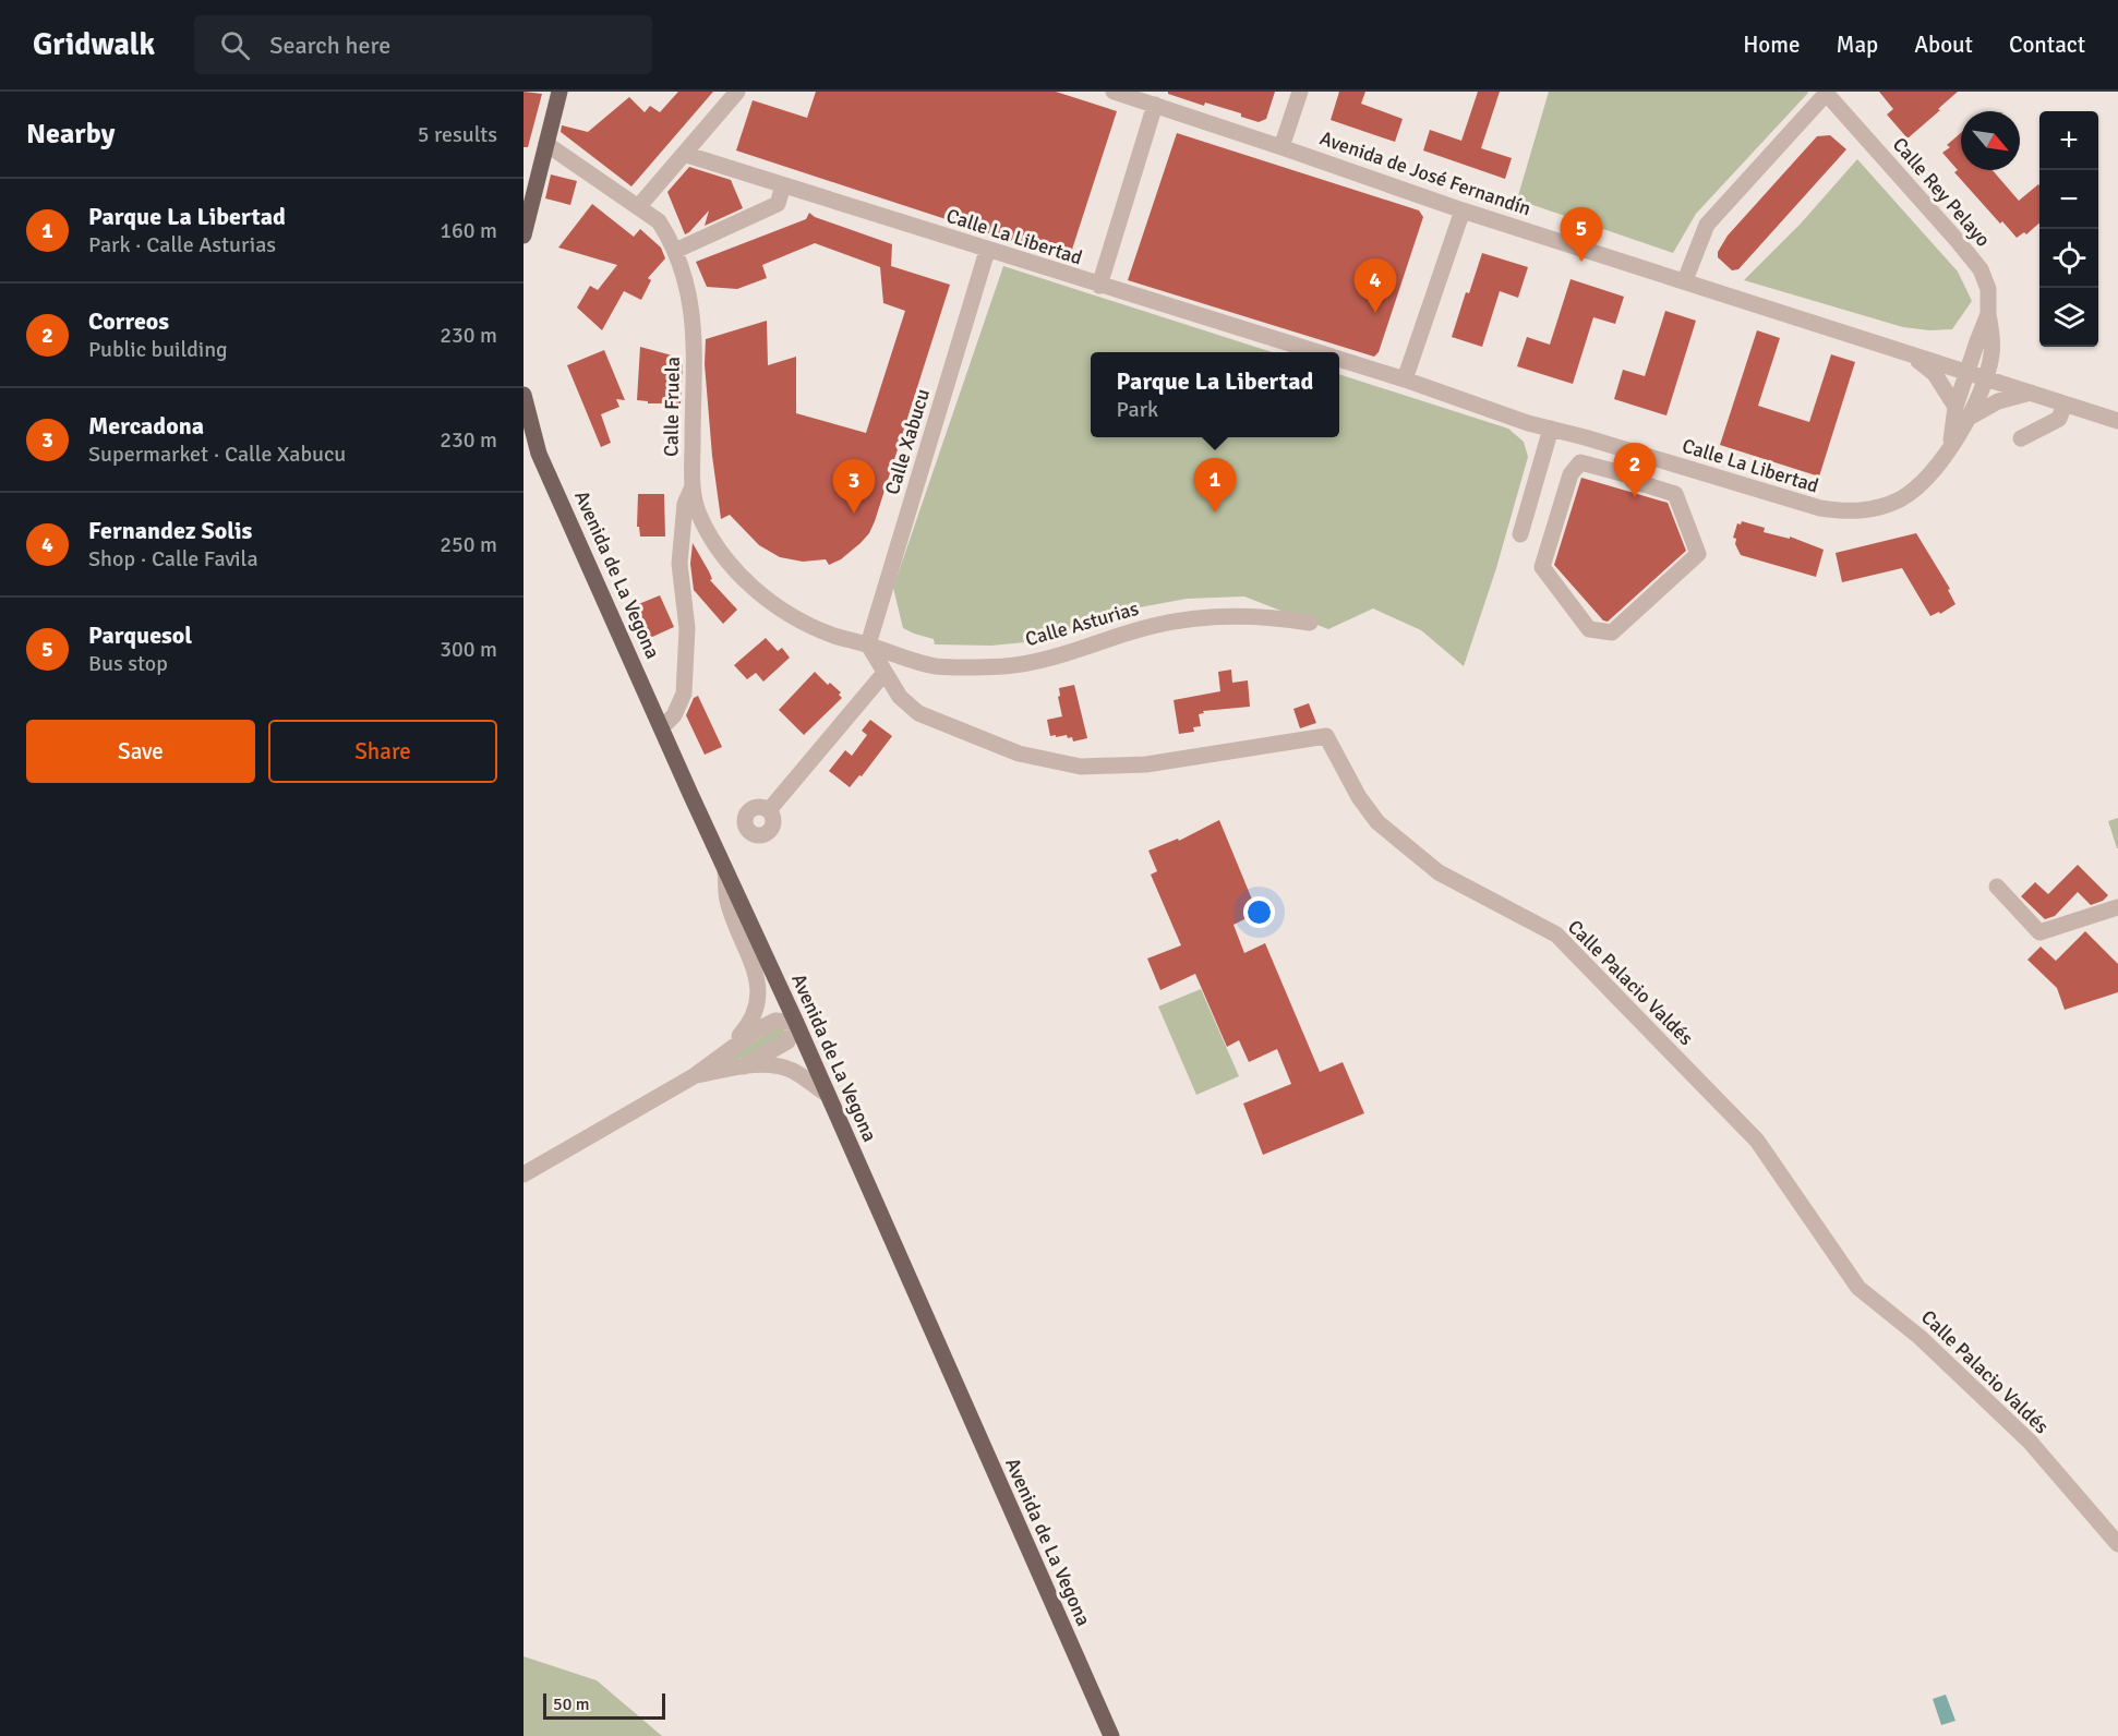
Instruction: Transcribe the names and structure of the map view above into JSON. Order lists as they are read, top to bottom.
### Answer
{
  "streets": {
    "main road": ["Avenida de La Vegona"],
    "street": [
      "Avenida de José Fernandín",
      "Calle Rey Pelayo",
      "Calle La Libertad",
      "Calle Fruela",
      "Calle Xabucu",
      "Calle Asturias",
      "Calle Palacio Valdés"
    ]
  },
  "crossings": [
    ["Avenida de José Fernandín", "Calle Rey Pelayo"],
    ["Avenida de José Fernandín", "Calle La Libertad"],
    ["Calle Rey Pelayo", "Calle La Libertad"],
    ["Calle La Libertad", "Calle Xabucu"],
    ["Calle Fruela", "Calle Xabucu"],
    ["Calle Fruela", "Calle Asturias"],
    ["Calle Fruela", "Calle Palacio Valdés"],
    ["Calle Xabucu", "Calle Asturias"],
    ["Calle Xabucu", "Calle Palacio Valdés"],
    ["Calle Asturias", "Calle Palacio Valdés"]
  ],
  "scale_bar": "50 m",
  "north": "bottom right",
  "page": {
    "header": "Gridwalk",
    "search": "Search here",
    "nav": [
      "Home",
      "Map",
      "About",
      "Contact"
    ],
    "heading": ["Nearby", "5 results"],
    "map_buttons": ["+", "−"],
    "list": [
      {
        "mark": "1",
        "name": "Parque La Libertad",
        "note": "Park · Calle Asturias",
        "value": "160 m"
      },
      {
        "mark": "2",
        "name": "Correos",
        "note": "Public building",
        "value": "230 m"
      },
      {
        "mark": "3",
        "name": "Mercadona",
        "note": "Supermarket · Calle Xabucu",
        "value": "230 m"
      },
      {
        "mark": "4",
        "name": "Fernandez Solis",
        "note": "Shop · Calle Favila",
        "value": "250 m"
      },
      {
        "mark": "5",
        "name": "Parquesol",
        "note": "Bus stop",
        "value": "300 m"
      }
    ],
    "pins": [
      "5",
      "4",
      "2",
      "1",
      "3"
    ],
    "popup": ["Parque La Libertad", "Park"],
    "buttons": ["Save", "Share"],
    "scale": "50 m"
  }
}
